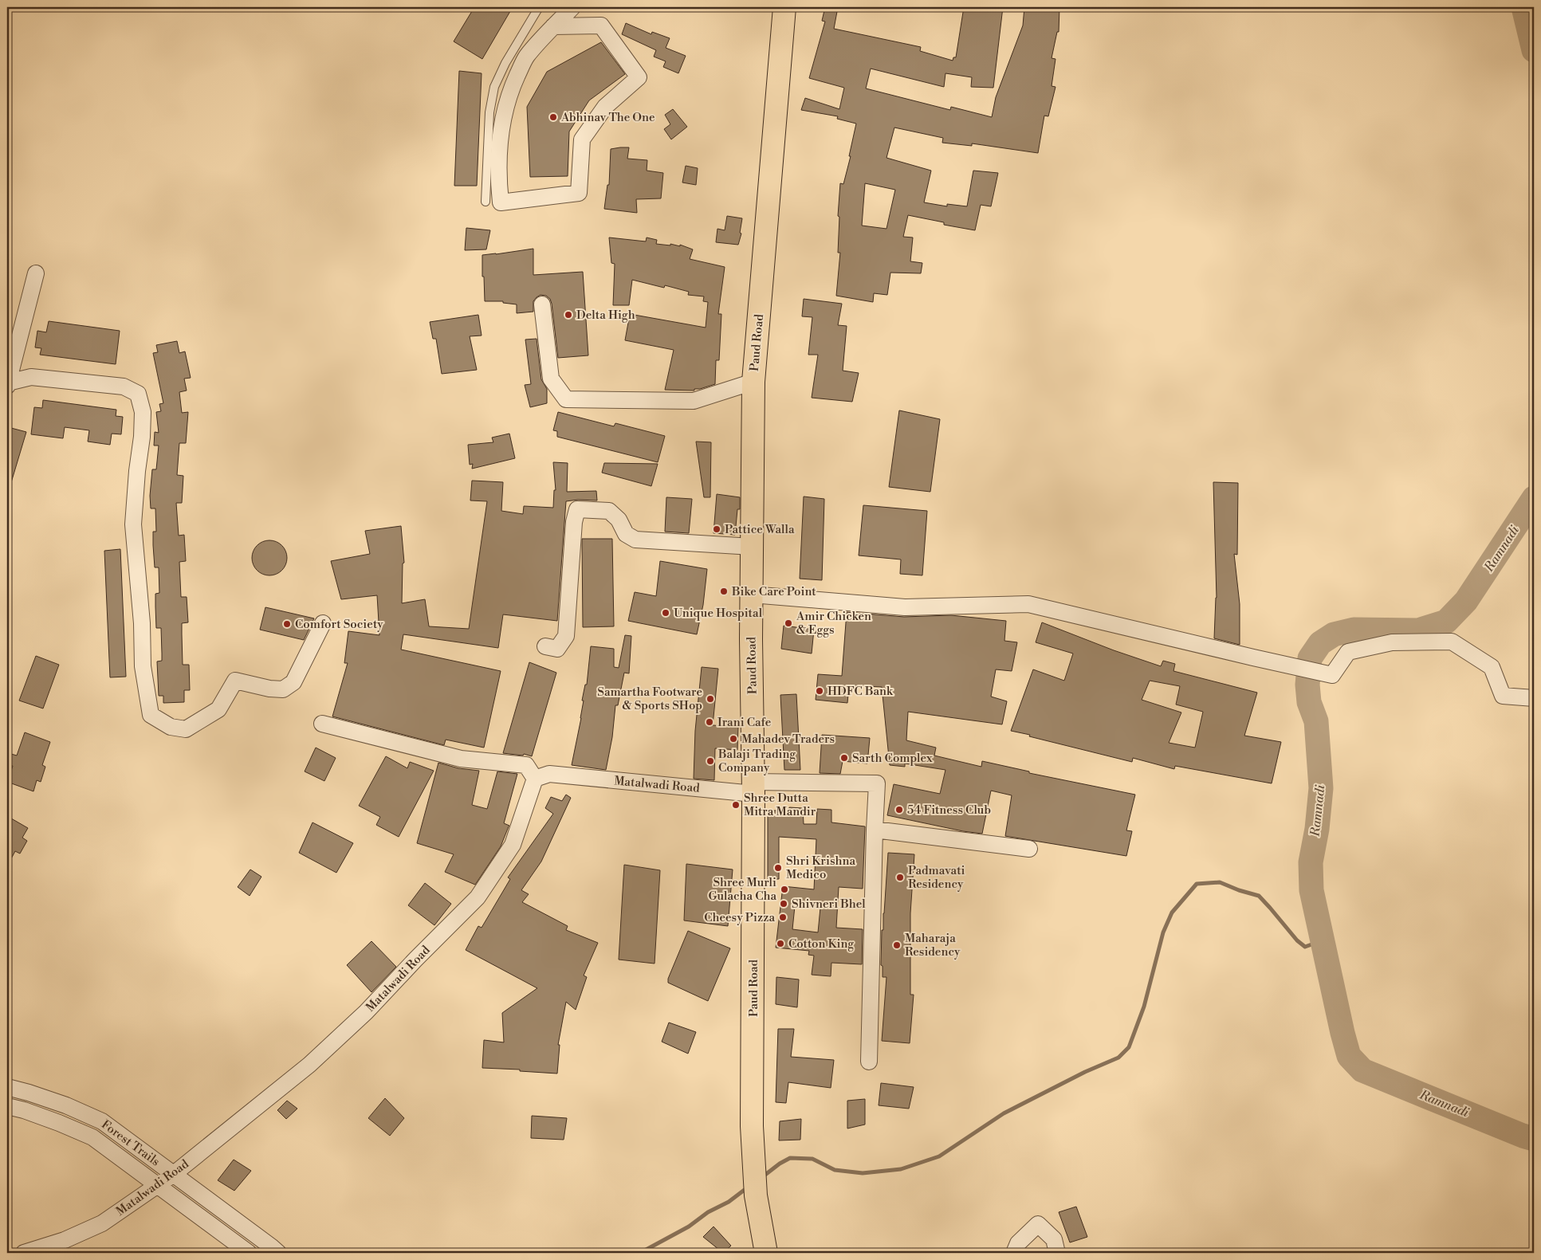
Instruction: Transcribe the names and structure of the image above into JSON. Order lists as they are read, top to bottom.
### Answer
{
  "streets": {
    "main road": ["Paud Road"],
    "street": ["Matalwadi Road", "Forest Trails"]
  },
  "crossings": [
    ["Paud Road", "Matalwadi Road"],
    ["Matalwadi Road", "Forest Trails"]
  ],
  "water": ["Ramnadi"],
  "places": [
    "Abhinav The One",
    "Delta High",
    "Pattice Walla",
    "Bike Care Point",
    "Unique Hospital",
    "Amir Chicken & Eggs",
    "Comfort Society",
    "HDFC Bank",
    "Samartha Footware & Sports SHop",
    "Irani Cafe",
    "Mahadev Traders",
    "Sarth Complex",
    "Balaji Trading Company",
    "Shree Dutta Mitra Mandir",
    "54 Fitness Club",
    "Shri Krishna Medico",
    "Padmavati Residency",
    "Shree Murli Gulacha Cha",
    "Shivneri Bhel",
    "Cheesy Pizza",
    "Cotton King",
    "Maharaja Residency"
  ]
}
